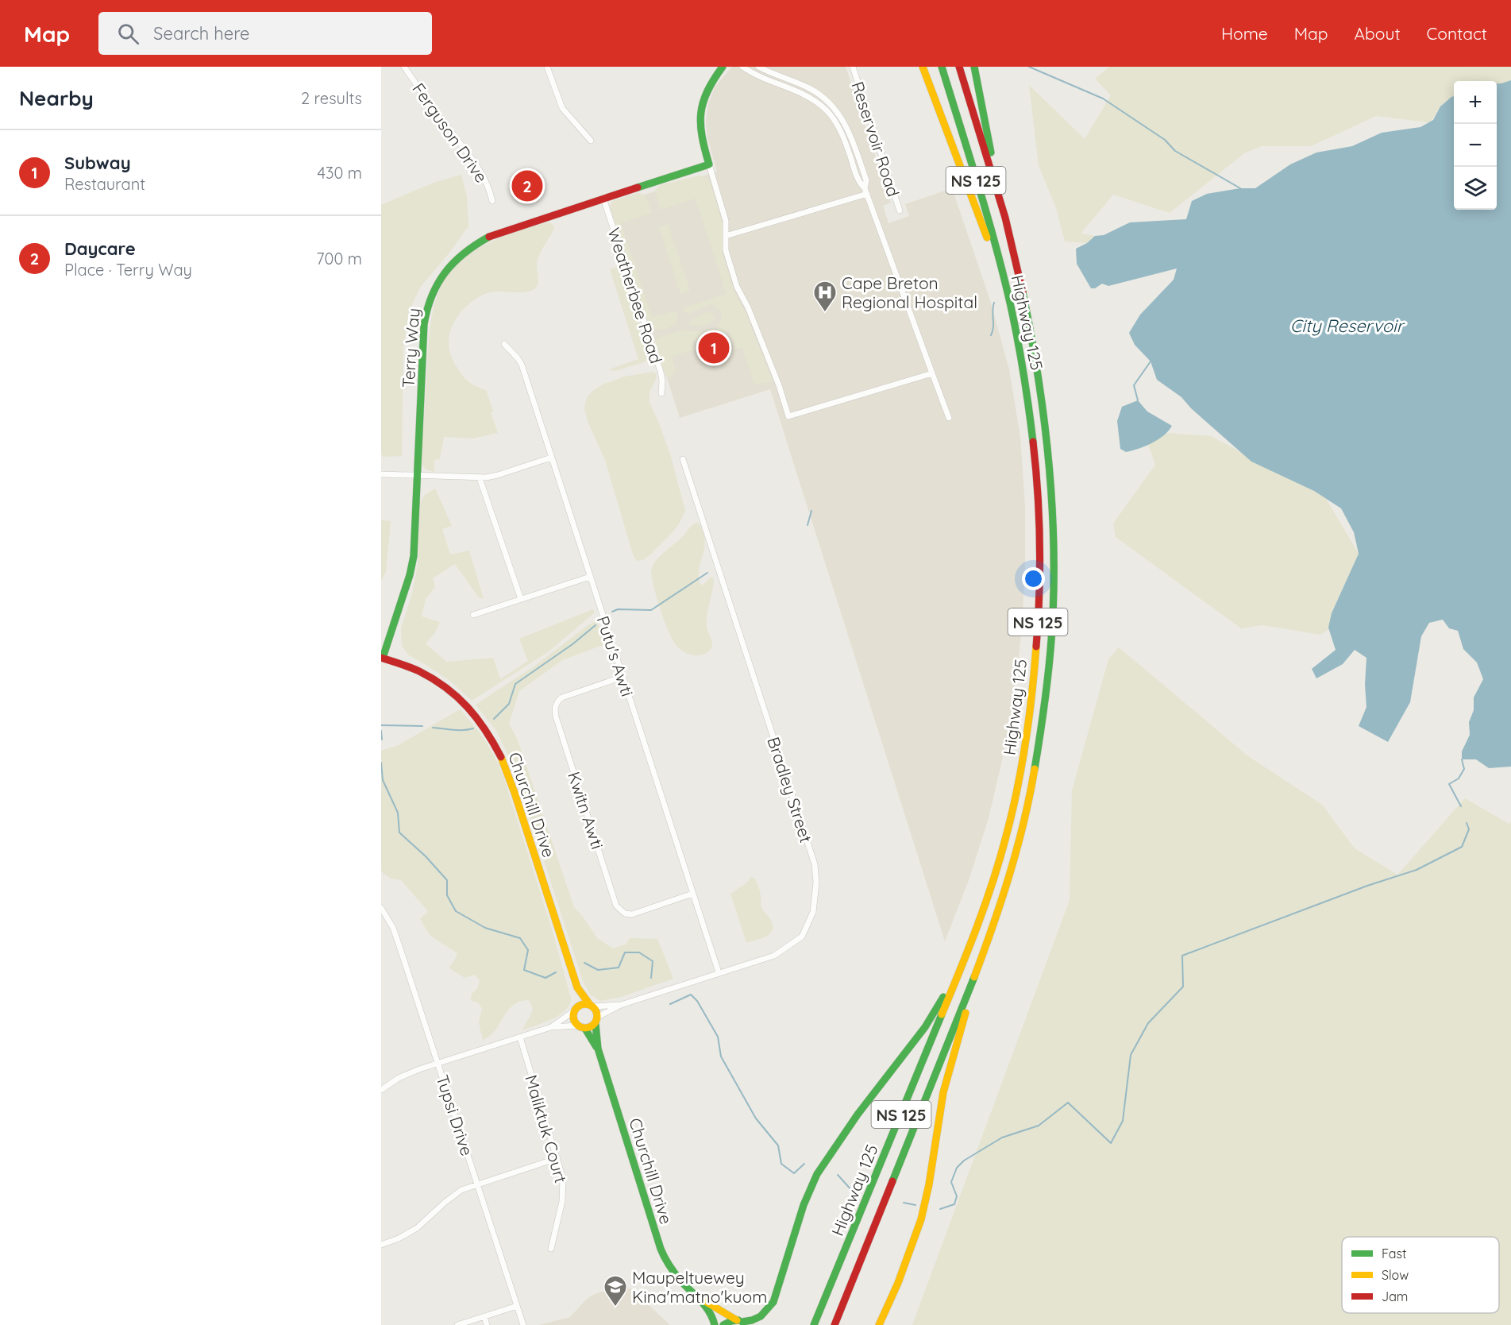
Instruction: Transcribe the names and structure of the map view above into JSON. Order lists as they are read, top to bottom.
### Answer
{
  "streets": {
    "main road": [
      "NS 125",
      "Highway 125",
      "Terry Way",
      "Churchill Drive"
    ],
    "street": [
      "Ferguson Drive",
      "Reservoir Road",
      "Weatherbee Road",
      "Putu's Awti",
      "Bradley Street",
      "Kwitn Awti",
      "Tupsi Drive",
      "Maliktuk Court"
    ]
  },
  "crossings": [
    ["Weatherbee Road", "Terry Way"],
    ["Terry Way", "Churchill Drive"],
    ["Putu's Awti", "Bradley Street"],
    ["Putu's Awti", "Kwitn Awti"],
    ["Bradley Street", "Churchill Drive"]
  ],
  "water": ["City Reservoir"],
  "places": {
    "hospital": ["Cape Breton Regional Hospital"],
    "school or university": ["Maupeltuewey Kina'matno'kuom"]
  },
  "legend": ["Fast", "Slow", "Jam"],
  "page": {
    "header": "Map",
    "search": "Search here",
    "nav": [
      "Home",
      "Map",
      "About",
      "Contact"
    ],
    "heading": ["Nearby", "2 results"],
    "map_buttons": ["+", "−"],
    "list": [
      {
        "mark": "1",
        "name": "Subway",
        "note": "Restaurant",
        "value": "430 m"
      },
      {
        "mark": "2",
        "name": "Daycare",
        "note": "Place · Terry Way",
        "value": "700 m"
      }
    ],
    "pins": ["2", "1"]
  }
}
